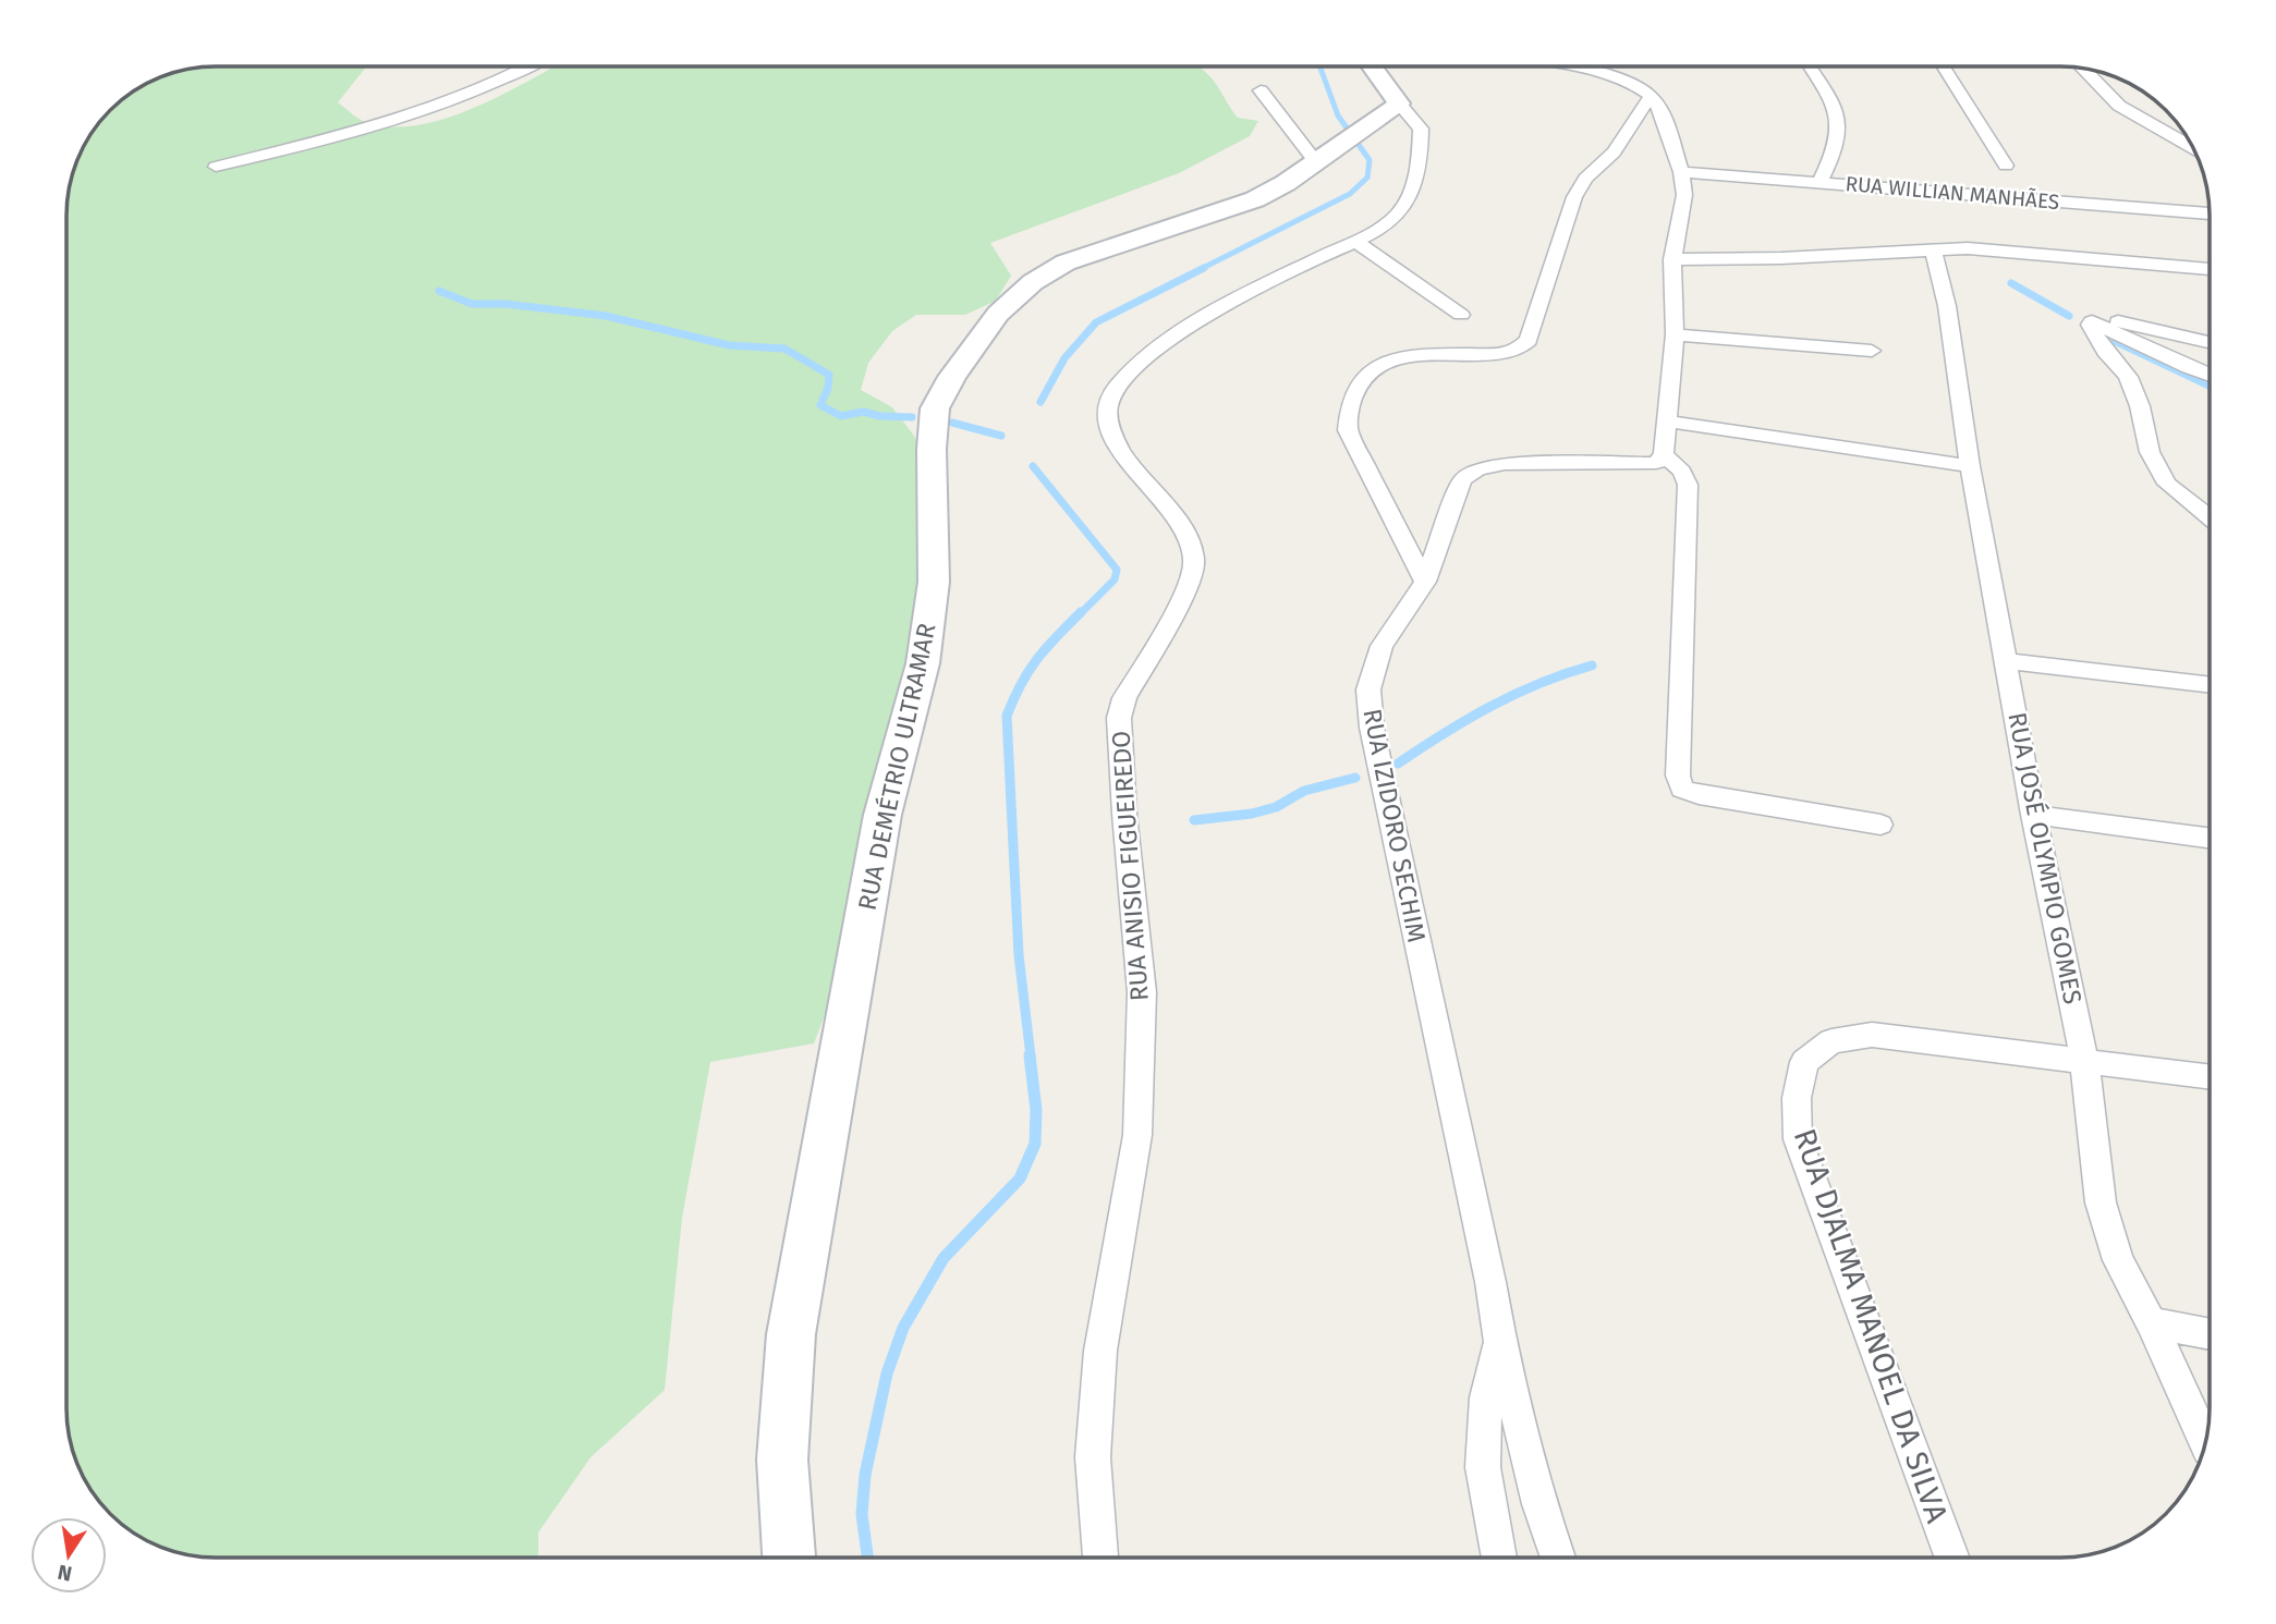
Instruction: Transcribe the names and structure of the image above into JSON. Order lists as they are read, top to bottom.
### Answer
{
  "streets": {
    "street": [
      "RUA WILLIAN MANHÃES",
      "RUA DEMÉTRIO ULTRAMAR",
      "RUA IZIDORO SECHIM",
      "RUA JOSÉ OLYMPIO GOMES",
      "RUA ANISIO FIGUEIREDO",
      "RUA DJALMA MANOEL DA SILVA"
    ]
  },
  "crossings": [
    ["RUA DEMÉTRIO ULTRAMAR", "RUA ANISIO FIGUEIREDO"],
    ["RUA JOSÉ OLYMPIO GOMES", "RUA DJALMA MANOEL DA SILVA"]
  ],
  "north": "bottom"
}
